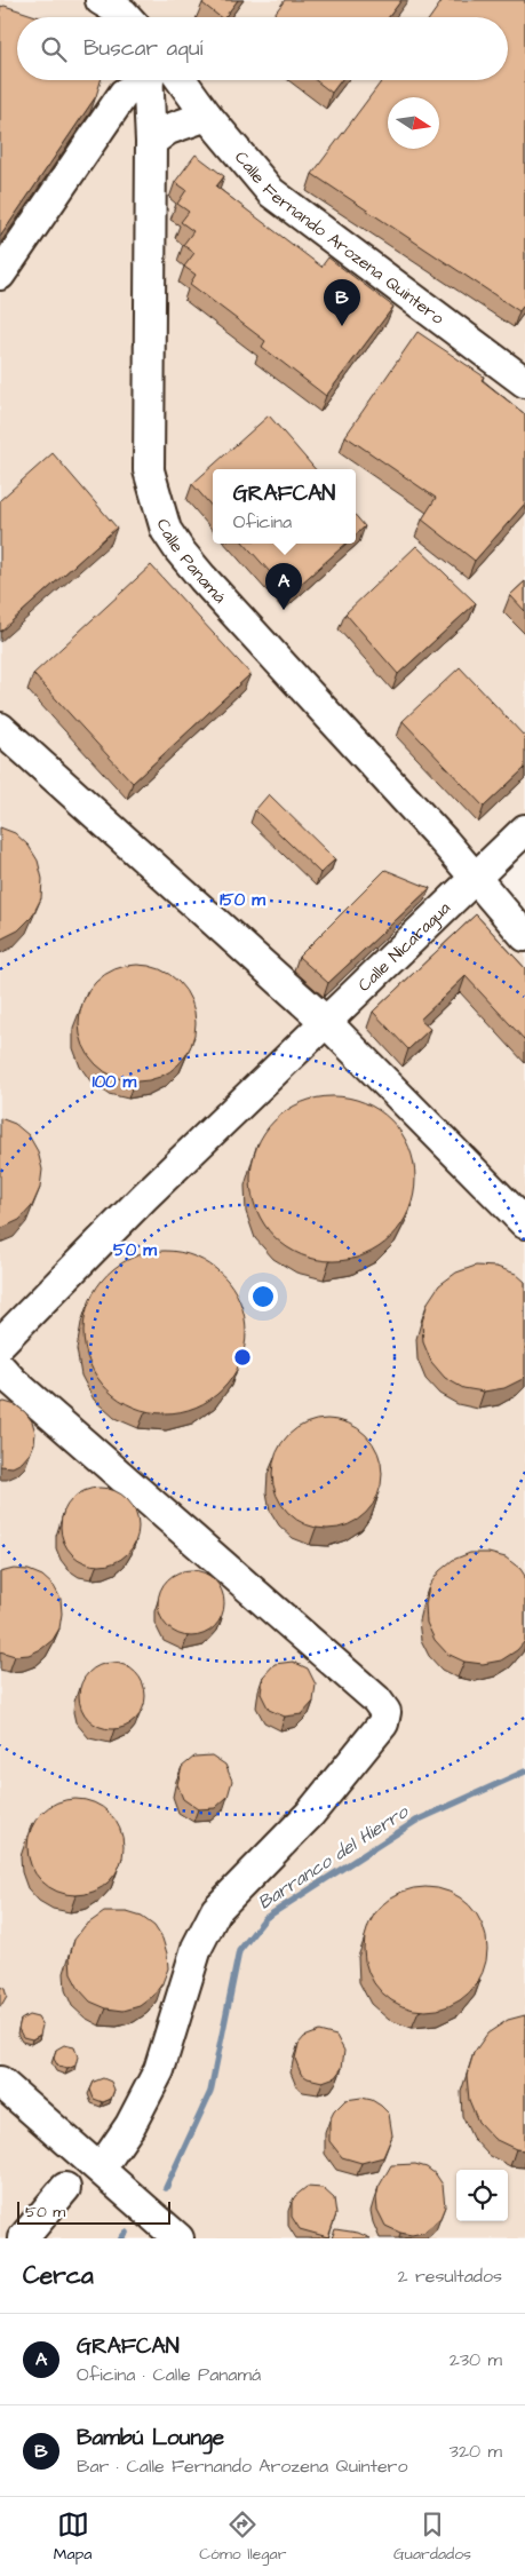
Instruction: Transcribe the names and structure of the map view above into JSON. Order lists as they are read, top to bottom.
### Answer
{
  "streets": {
    "street": ["Calle Fernando Arozena Quintero", "Calle Panamá", "Calle Nicaragua"]
  },
  "crossings": [
    ["Calle Panamá", "Calle Nicaragua"]
  ],
  "water": ["Barranco del Hierro"],
  "scale_bar": "50 m",
  "north": "right",
  "page": {
    "search": "Buscar aquí",
    "pins": ["B", "A"],
    "popup": ["GRAFCAN", "Oficina"],
    "scale": "50 m",
    "heading": ["Cerca", "2 resultados"],
    "list": [
      {
        "mark": "A",
        "name": "GRAFCAN",
        "note": "Oficina · Calle Panamá",
        "value": "230 m"
      },
      {
        "mark": "B",
        "name": "Bambú Lounge",
        "note": "Bar · Calle Fernando Arozena Quintero",
        "value": "320 m"
      }
    ],
    "nav": ["Mapa", "Cómo llegar", "Guardados"]
  },
  "rings": ["150 m", "100 m", "50 m"]
}
